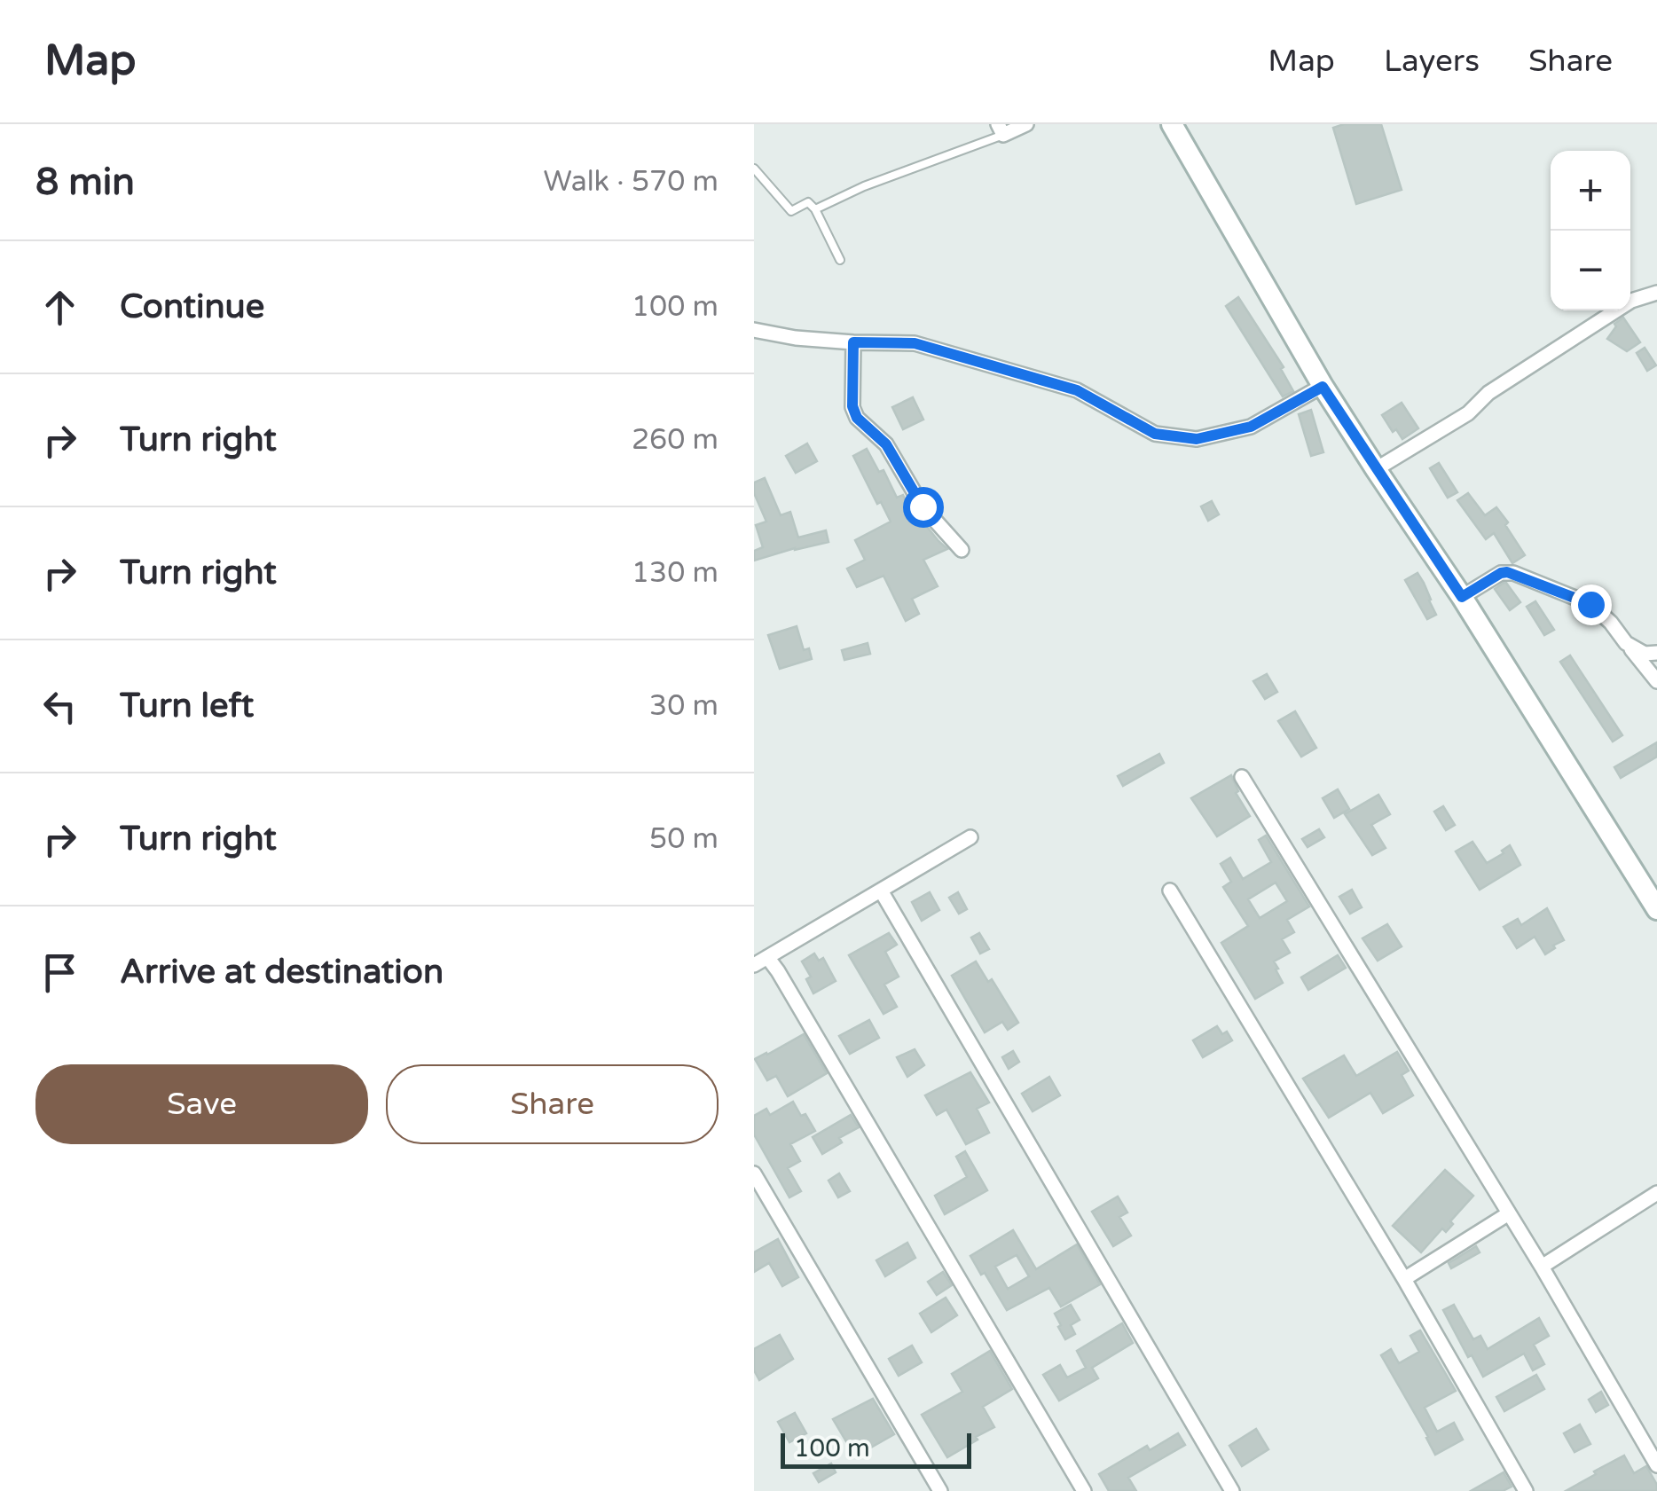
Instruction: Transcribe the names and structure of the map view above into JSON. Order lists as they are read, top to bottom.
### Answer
{
  "scale_bar": "100 m",
  "page": {
    "header": "Map",
    "nav": ["Map", "Layers", "Share"],
    "heading": ["8 min", "Walk · 570 m"],
    "map_buttons": ["+", "−"],
    "list": [
      ["Continue", "100 m"],
      ["Turn right", "260 m"],
      ["Turn right", "130 m"],
      ["Turn left", "30 m"],
      ["Turn right", "50 m"],
      "Arrive at destination"
    ],
    "buttons": ["Save", "Share"],
    "scale": "100 m"
  }
}
